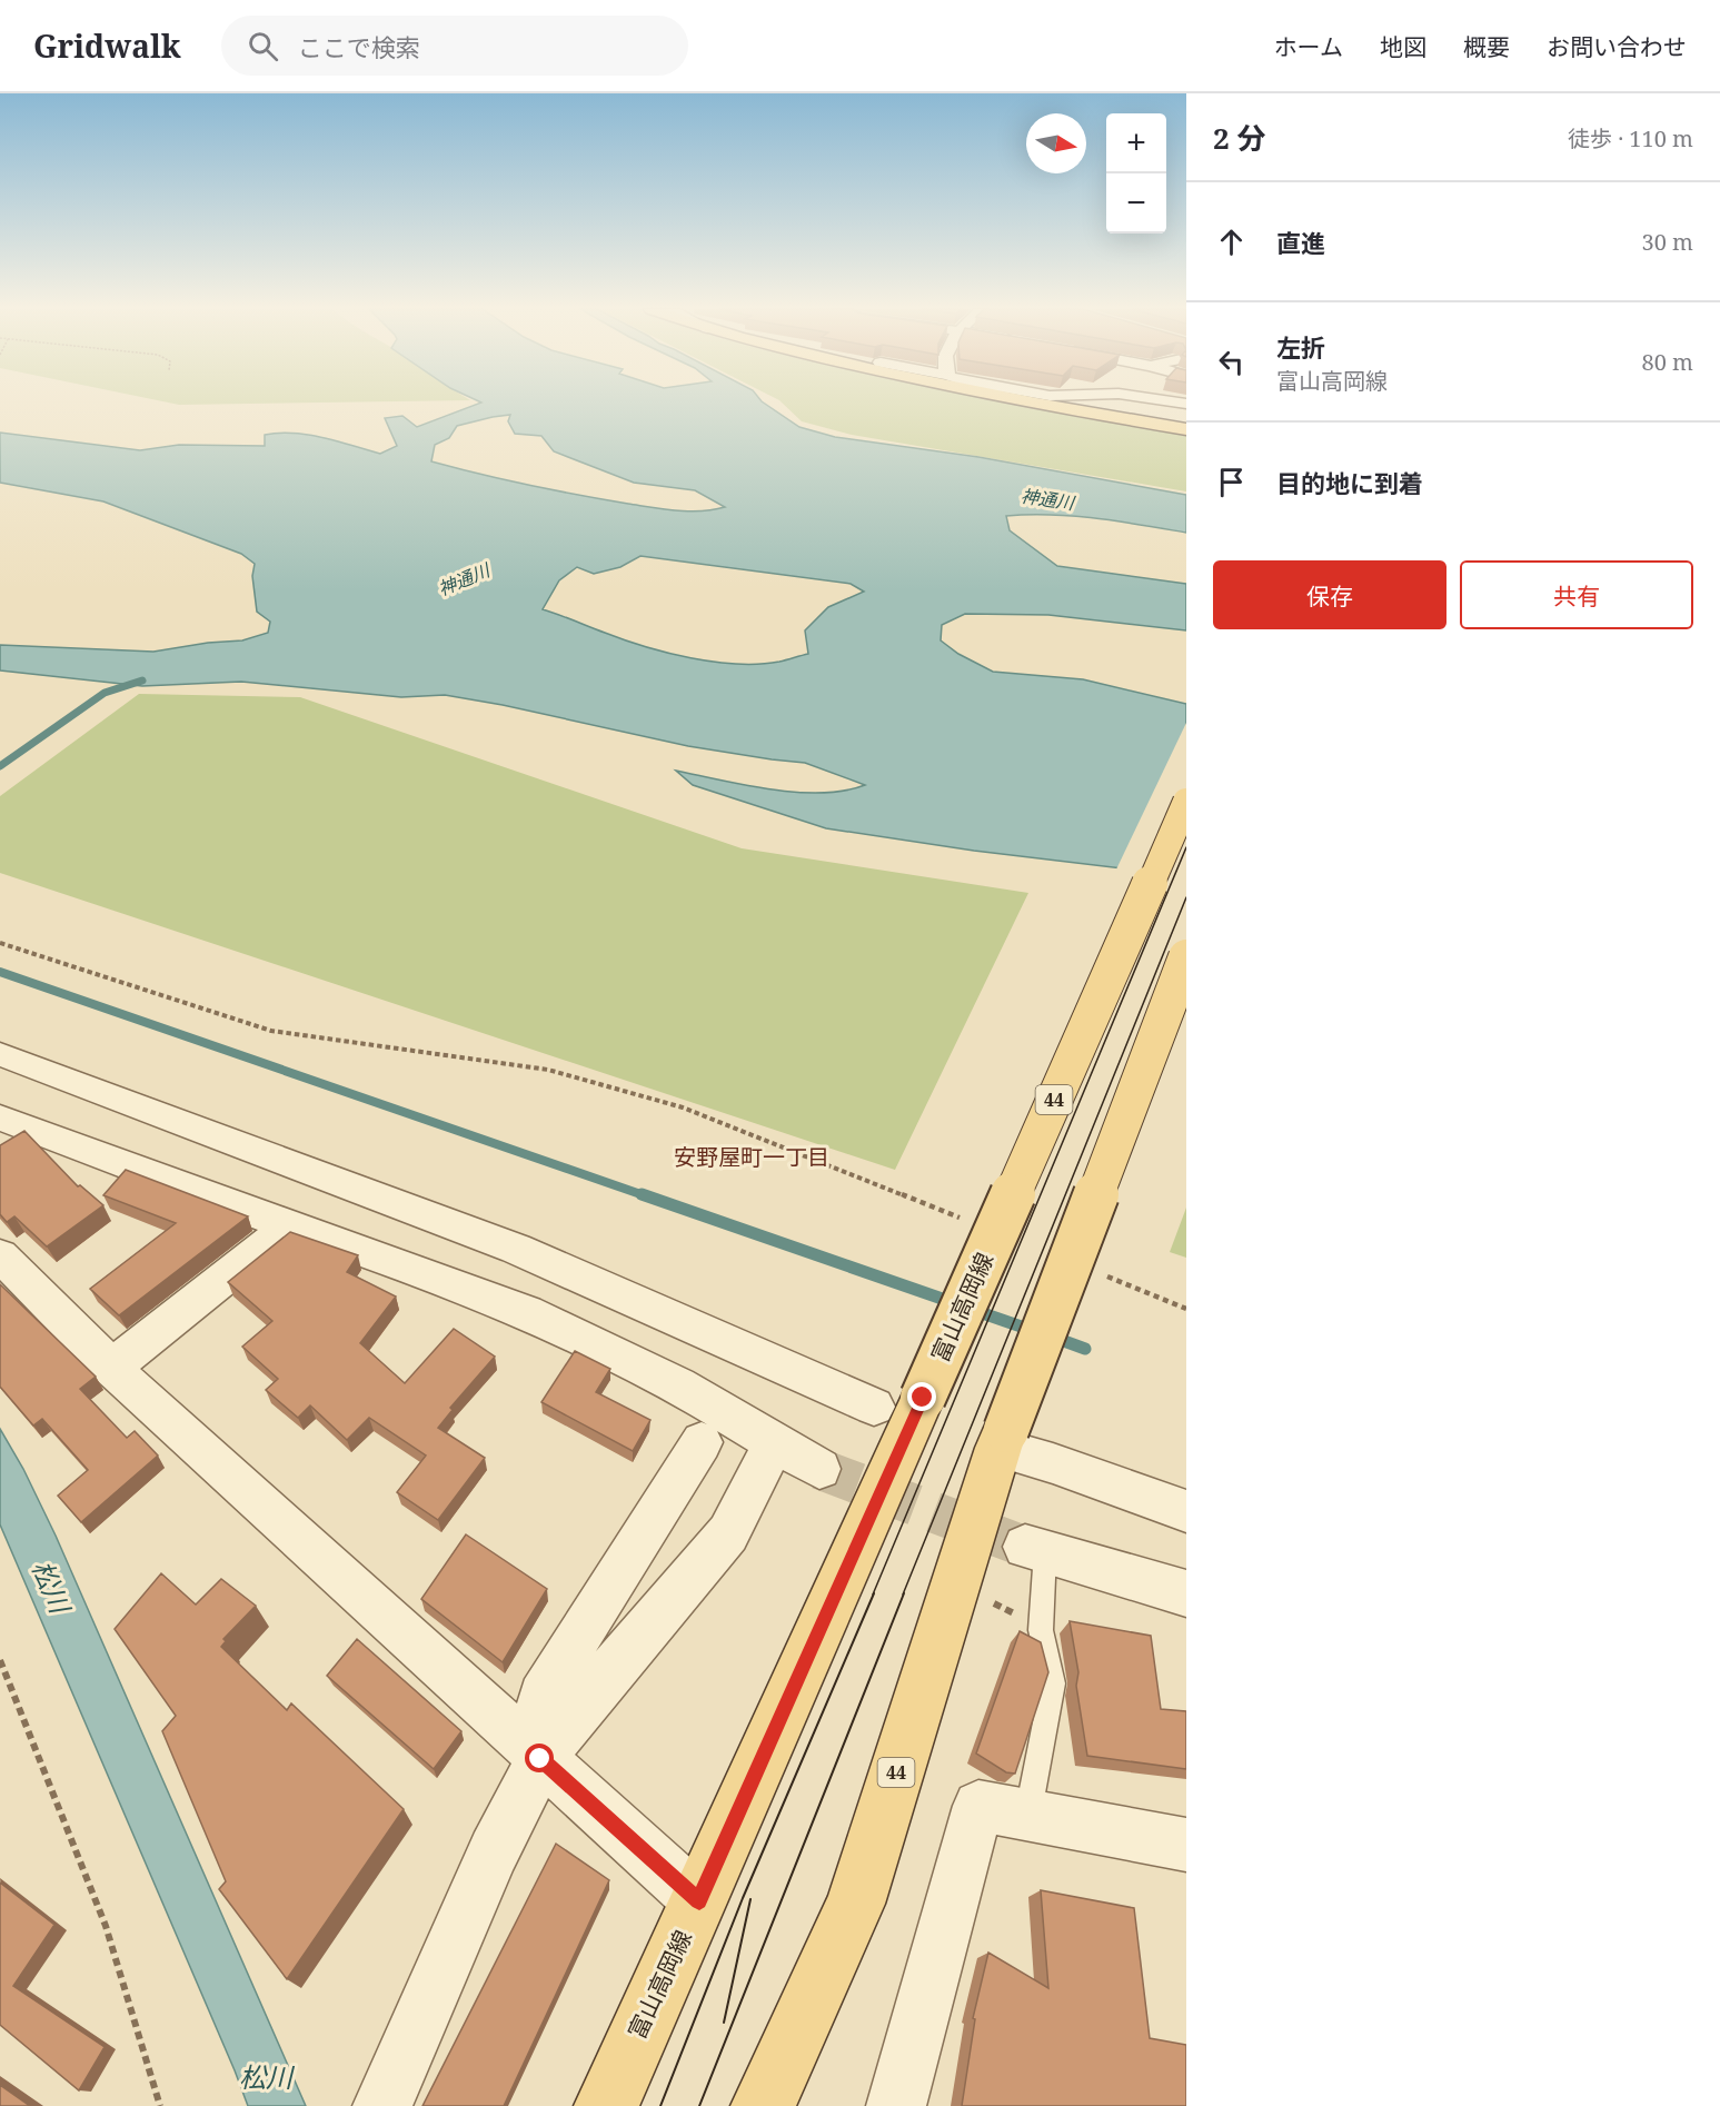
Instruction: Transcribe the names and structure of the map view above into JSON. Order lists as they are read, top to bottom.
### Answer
{
  "streets": {
    "main road": ["44", "富山高岡線"]
  },
  "districts": ["安野屋町一丁目"],
  "water": ["神通川", "松川"],
  "north": "right",
  "page": {
    "header": "Gridwalk",
    "search": "ここで検索",
    "nav": [
      "ホーム",
      "地図",
      "概要",
      "お問い合わせ"
    ],
    "heading": ["2 分", "徒歩 · 110 m"],
    "map_buttons": ["+", "−"],
    "list": [
      ["直進", "30 m"],
      ["左折", "富山高岡線", "80 m"],
      "目的地に到着"
    ],
    "buttons": ["保存", "共有"]
  }
}
